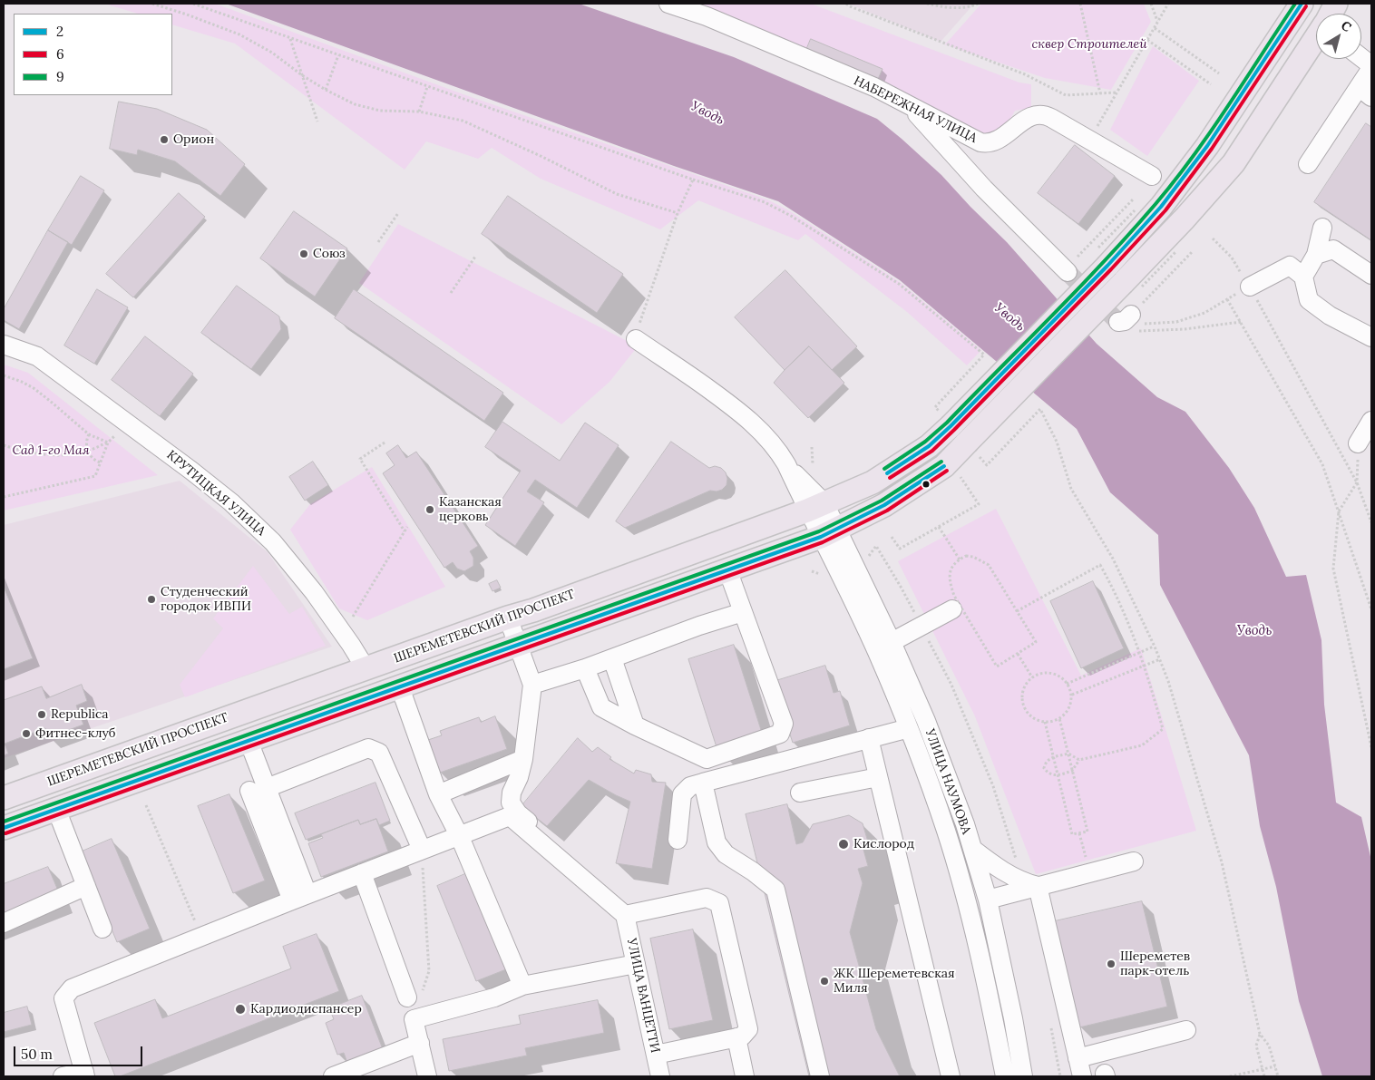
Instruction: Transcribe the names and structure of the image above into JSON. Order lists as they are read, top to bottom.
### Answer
{
  "streets": {
    "main road": ["КРУТИЦКАЯ УЛИЦА", "ШЕРЕМЕТЕВСКИЙ ПРОСПЕКТ"],
    "street": ["НАБЕРЕЖНАЯ УЛИЦА", "УЛИЦА НАУМОВА", "УЛИЦА ВАНЦЕТТИ"]
  },
  "crossings": [
    ["КРУТИЦКАЯ УЛИЦА", "ШЕРЕМЕТЕВСКИЙ ПРОСПЕКТ"],
    ["ШЕРЕМЕТЕВСКИЙ ПРОСПЕКТ", "УЛИЦА НАУМОВА"]
  ],
  "water": ["Уводь"],
  "parks": ["сквер Строителей", "Сад 1-го Мая"],
  "places": [
    "Орион",
    "Союз",
    "Казанская церковь",
    "Студенческий городок ИВПИ",
    "Republica",
    "Фитнес-клуб",
    "Кислород",
    "Шереметев парк-отель",
    "ЖК Шереметевская Миля",
    "Кардиодиспансер"
  ],
  "lines": ["transit line 2", "transit line 9", "transit line 6"],
  "legend": ["2", "6", "9"],
  "scale_bar": "50 m",
  "north": "top right"
}
